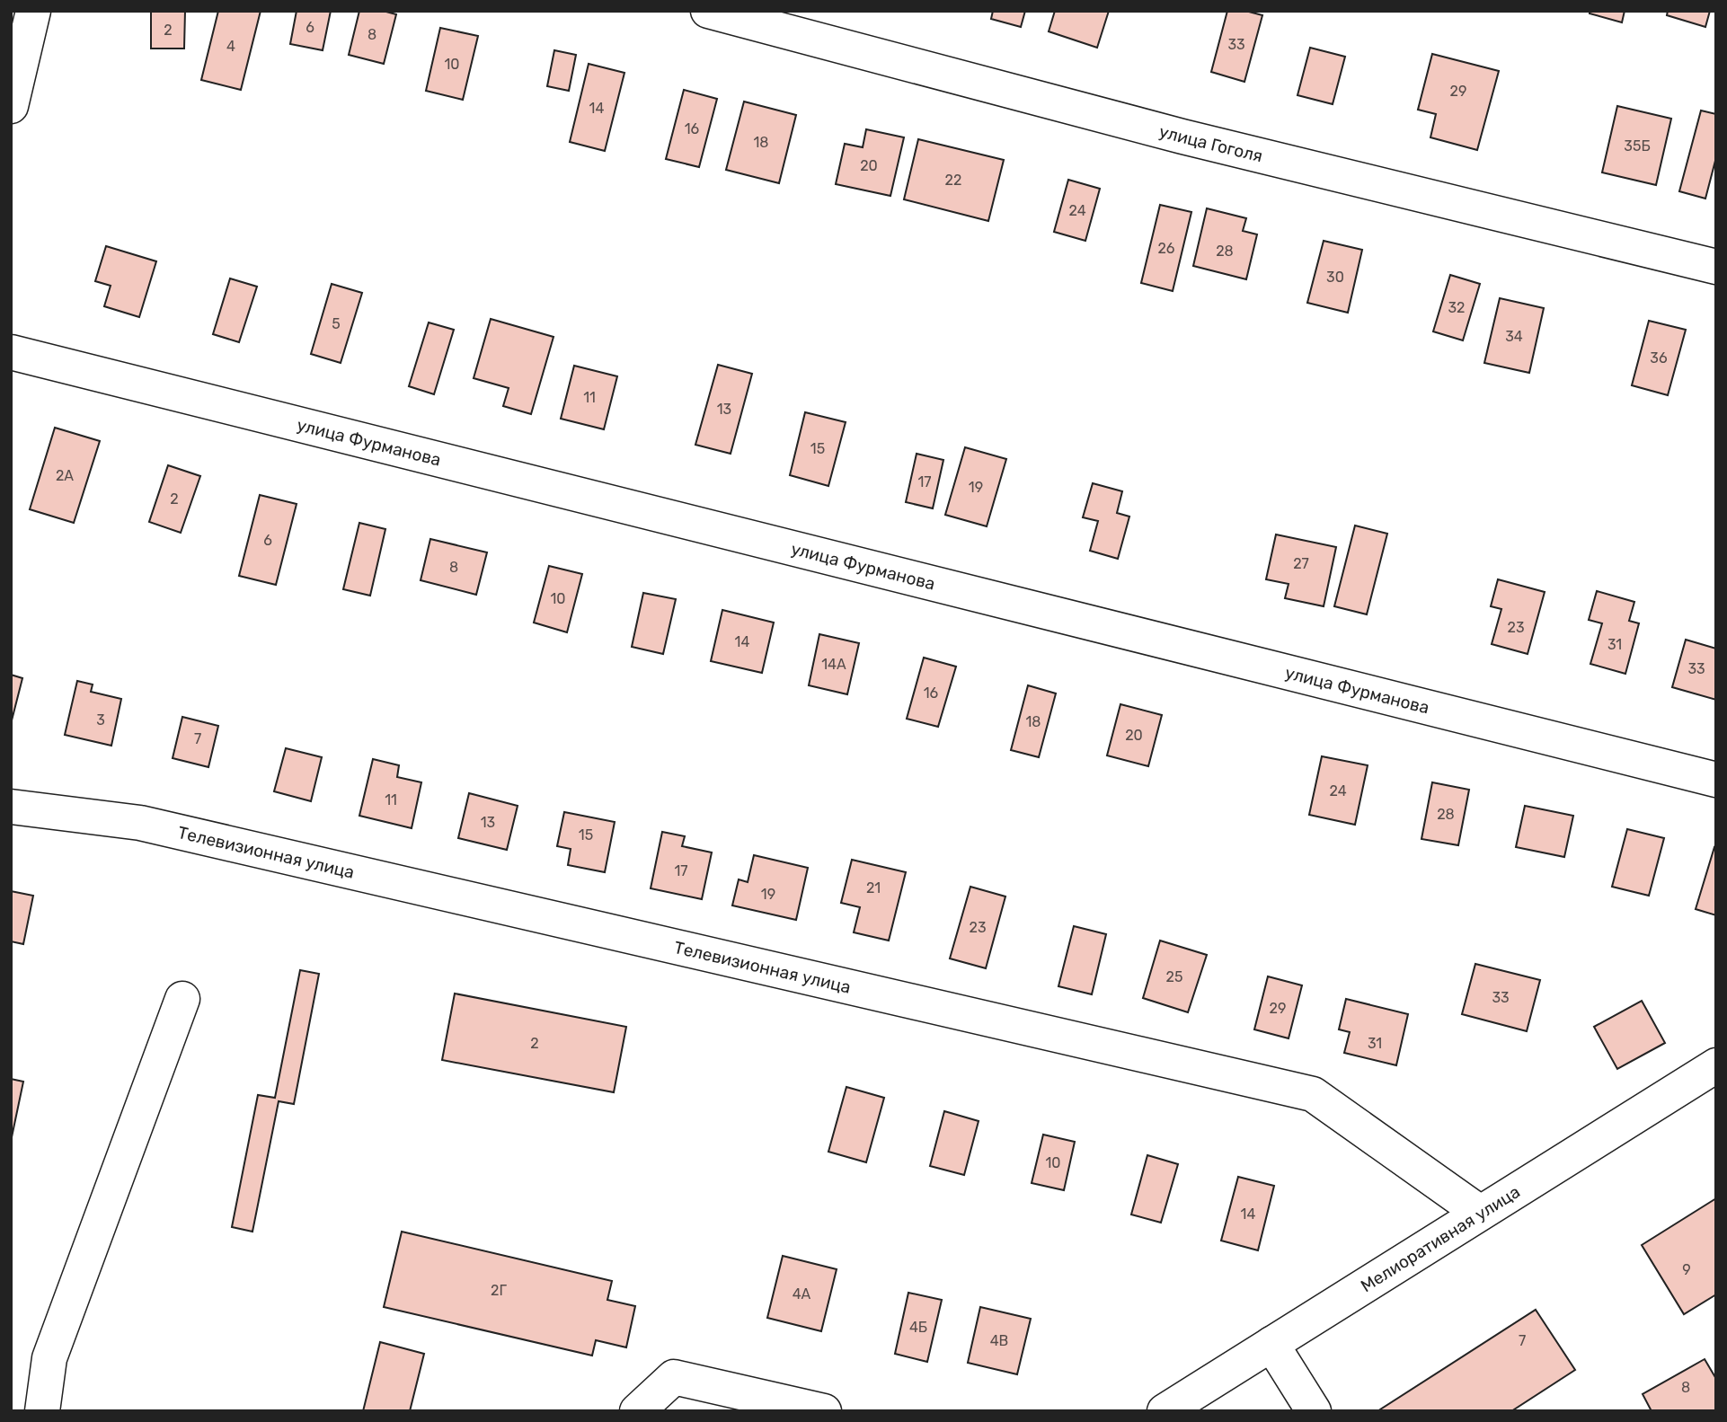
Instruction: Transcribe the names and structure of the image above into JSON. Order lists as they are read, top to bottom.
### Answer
{
  "streets": {
    "street": [
      "улица Гоголя",
      "улица Фурманова",
      "Телевизионная улица",
      "Мелиоративная улица"
    ]
  },
  "crossings": [
    ["Телевизионная улица", "Мелиоративная улица"]
  ],
  "house_numbers": [
    "6",
    "2",
    "8",
    "33",
    "4",
    "10",
    "29",
    "14",
    "16",
    "18",
    "35Б",
    "20",
    "22",
    "24",
    "26",
    "28",
    "30",
    "32",
    "5",
    "34",
    "36",
    "11",
    "13",
    "15",
    "2А",
    "17",
    "19",
    "2",
    "6",
    "27",
    "8",
    "10",
    "23",
    "14",
    "31",
    "14А",
    "33",
    "16",
    "3",
    "18",
    "20",
    "7",
    "24",
    "11",
    "28",
    "13",
    "15",
    "17",
    "21",
    "19",
    "23",
    "25",
    "33",
    "29",
    "2",
    "31",
    "10",
    "14",
    "9",
    "2Г",
    "4А",
    "4Б",
    "4В",
    "7",
    "8"
  ]
}
